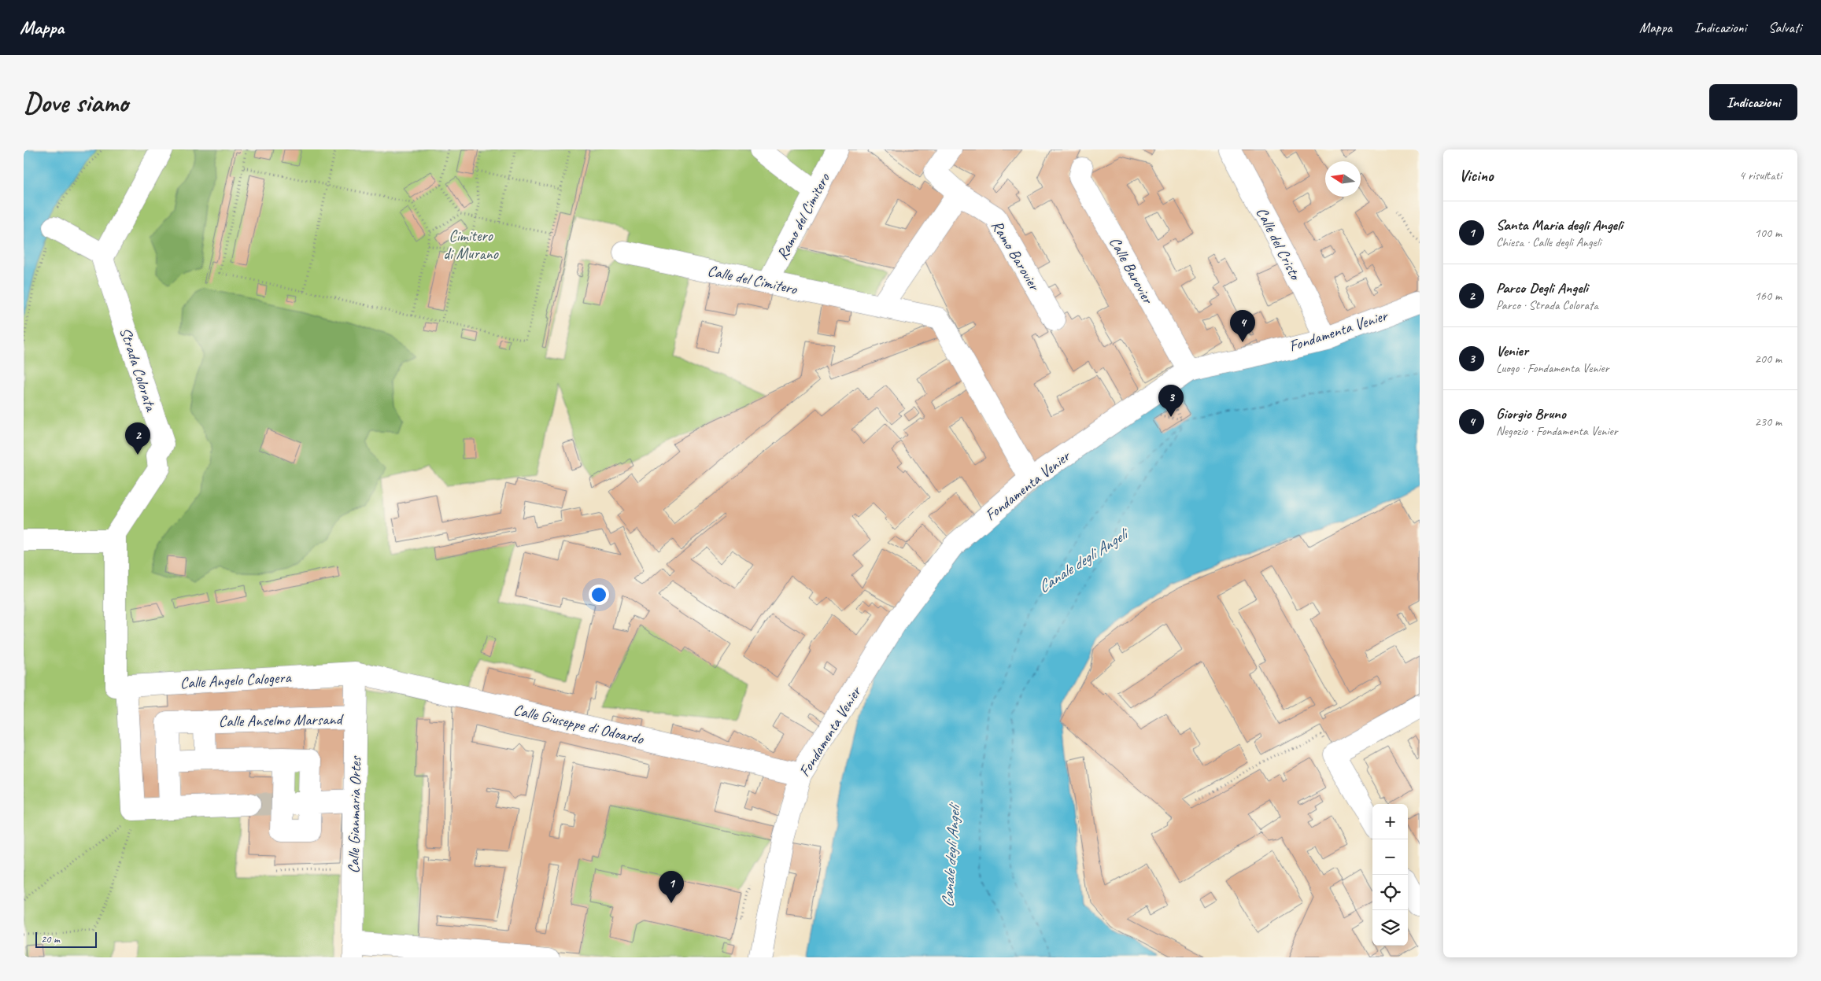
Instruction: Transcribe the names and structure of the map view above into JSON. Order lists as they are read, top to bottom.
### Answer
{
  "streets": {
    "street": [
      "Ramo del Cimitero",
      "Calle del Cristo",
      "Ramo Barovier",
      "Calle Barovier",
      "Calle del Cimitero",
      "Fondamenta Venier",
      "Strada Colorata",
      "Calle Angelo Calogera",
      "Calle Anselmo Marsand",
      "Calle Giuseppe di Odoardo",
      "Calle Gianmaria Ortes"
    ]
  },
  "crossings": [
    ["Ramo del Cimitero", "Calle del Cimitero"],
    ["Calle del Cristo", "Fondamenta Venier"],
    ["Calle Barovier", "Fondamenta Venier"],
    ["Calle del Cimitero", "Fondamenta Venier"],
    ["Fondamenta Venier", "Calle Giuseppe di Odoardo"],
    ["Strada Colorata", "Calle Angelo Calogera"],
    ["Calle Angelo Calogera", "Calle Giuseppe di Odoardo"],
    ["Calle Angelo Calogera", "Calle Gianmaria Ortes"],
    ["Calle Anselmo Marsand", "Calle Gianmaria Ortes"],
    ["Calle Giuseppe di Odoardo", "Calle Gianmaria Ortes"]
  ],
  "water": ["Canale degli Angeli"],
  "parks": ["Cimitero di Murano"],
  "scale_bar": "20 m",
  "north": "left",
  "page": {
    "header": "Mappa",
    "nav": ["Mappa", "Indicazioni", "Salvati"],
    "buttons": "Indicazioni",
    "title": "Dove siamo",
    "heading": ["Vicino", "4 risultati"],
    "list": [
      {
        "mark": "1",
        "name": "Santa Maria degli Angeli",
        "note": "Chiesa · Calle degli Angeli",
        "value": "100 m"
      },
      {
        "mark": "2",
        "name": "Parco Degli Angeli",
        "note": "Parco · Strada Colorata",
        "value": "160 m"
      },
      {
        "mark": "3",
        "name": "Venier",
        "note": "Luogo · Fondamenta Venier",
        "value": "200 m"
      },
      {
        "mark": "4",
        "name": "Giorgio Bruno",
        "note": "Negozio · Fondamenta Venier",
        "value": "230 m"
      }
    ],
    "pins": [
      "4",
      "3",
      "2",
      "1"
    ],
    "map_buttons": ["+", "−"],
    "scale": "20 m"
  }
}
